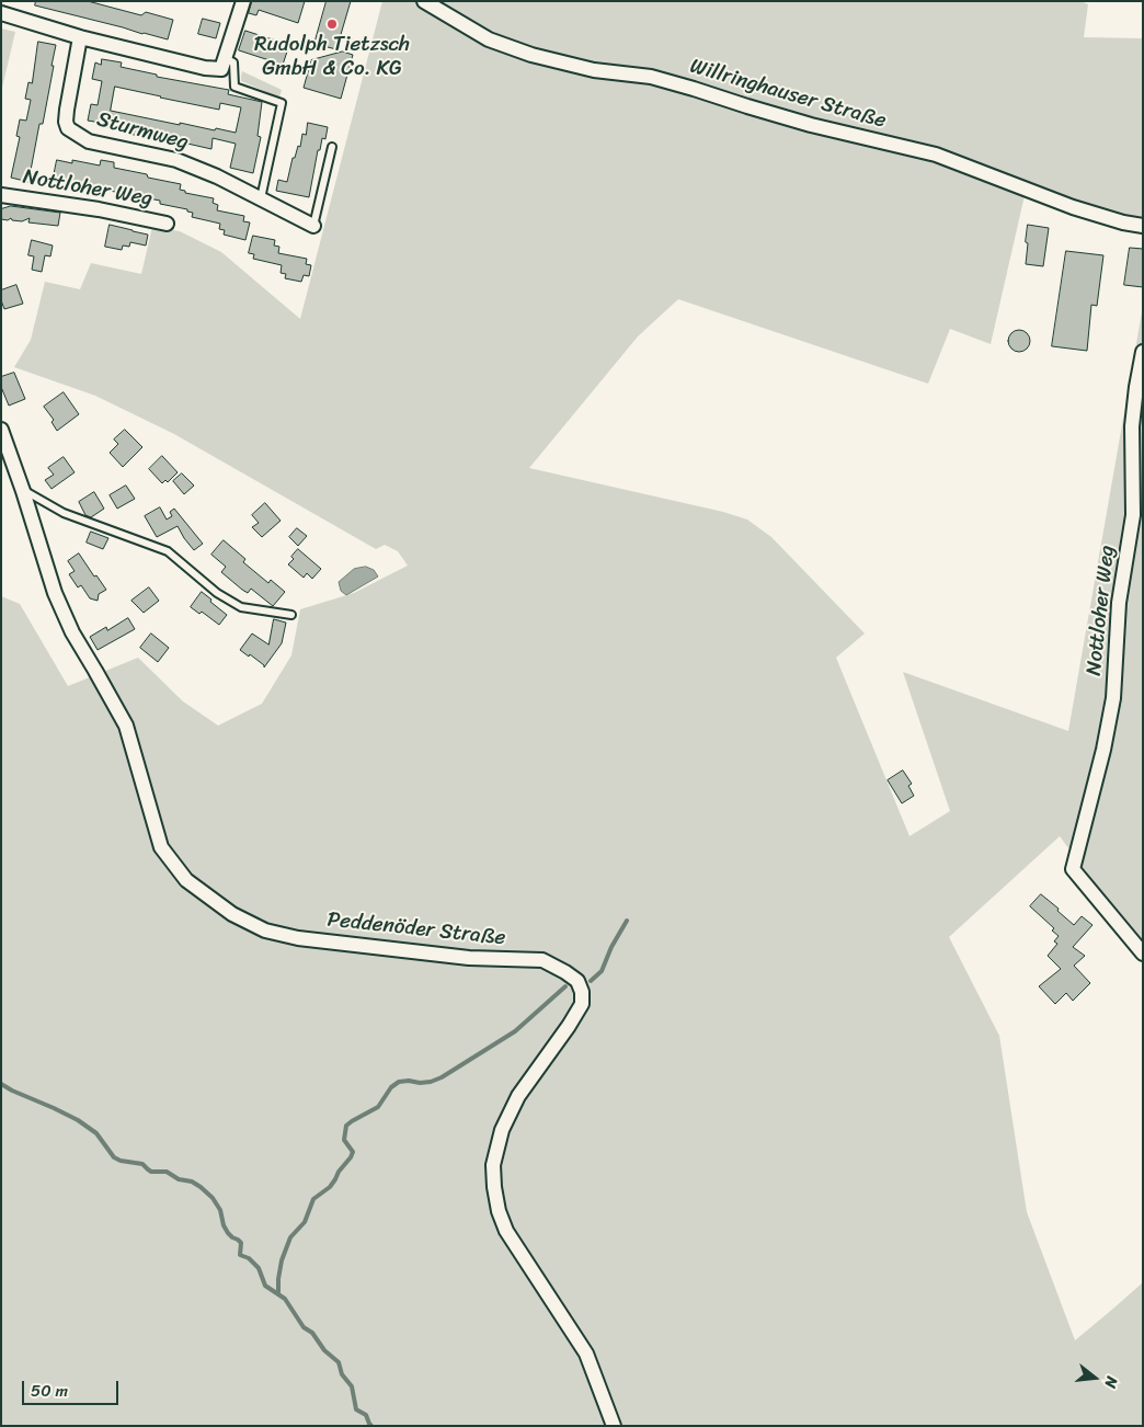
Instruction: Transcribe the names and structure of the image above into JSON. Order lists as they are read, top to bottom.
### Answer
{
  "streets": {
    "street": [
      "Willringhauser Straße",
      "Sturmweg",
      "Nottloher Weg",
      "Peddenöder Straße"
    ]
  },
  "places": ["Rudolph Tietzsch GmbH & Co. KG"],
  "scale_bar": "50 m",
  "north": "right"
}
